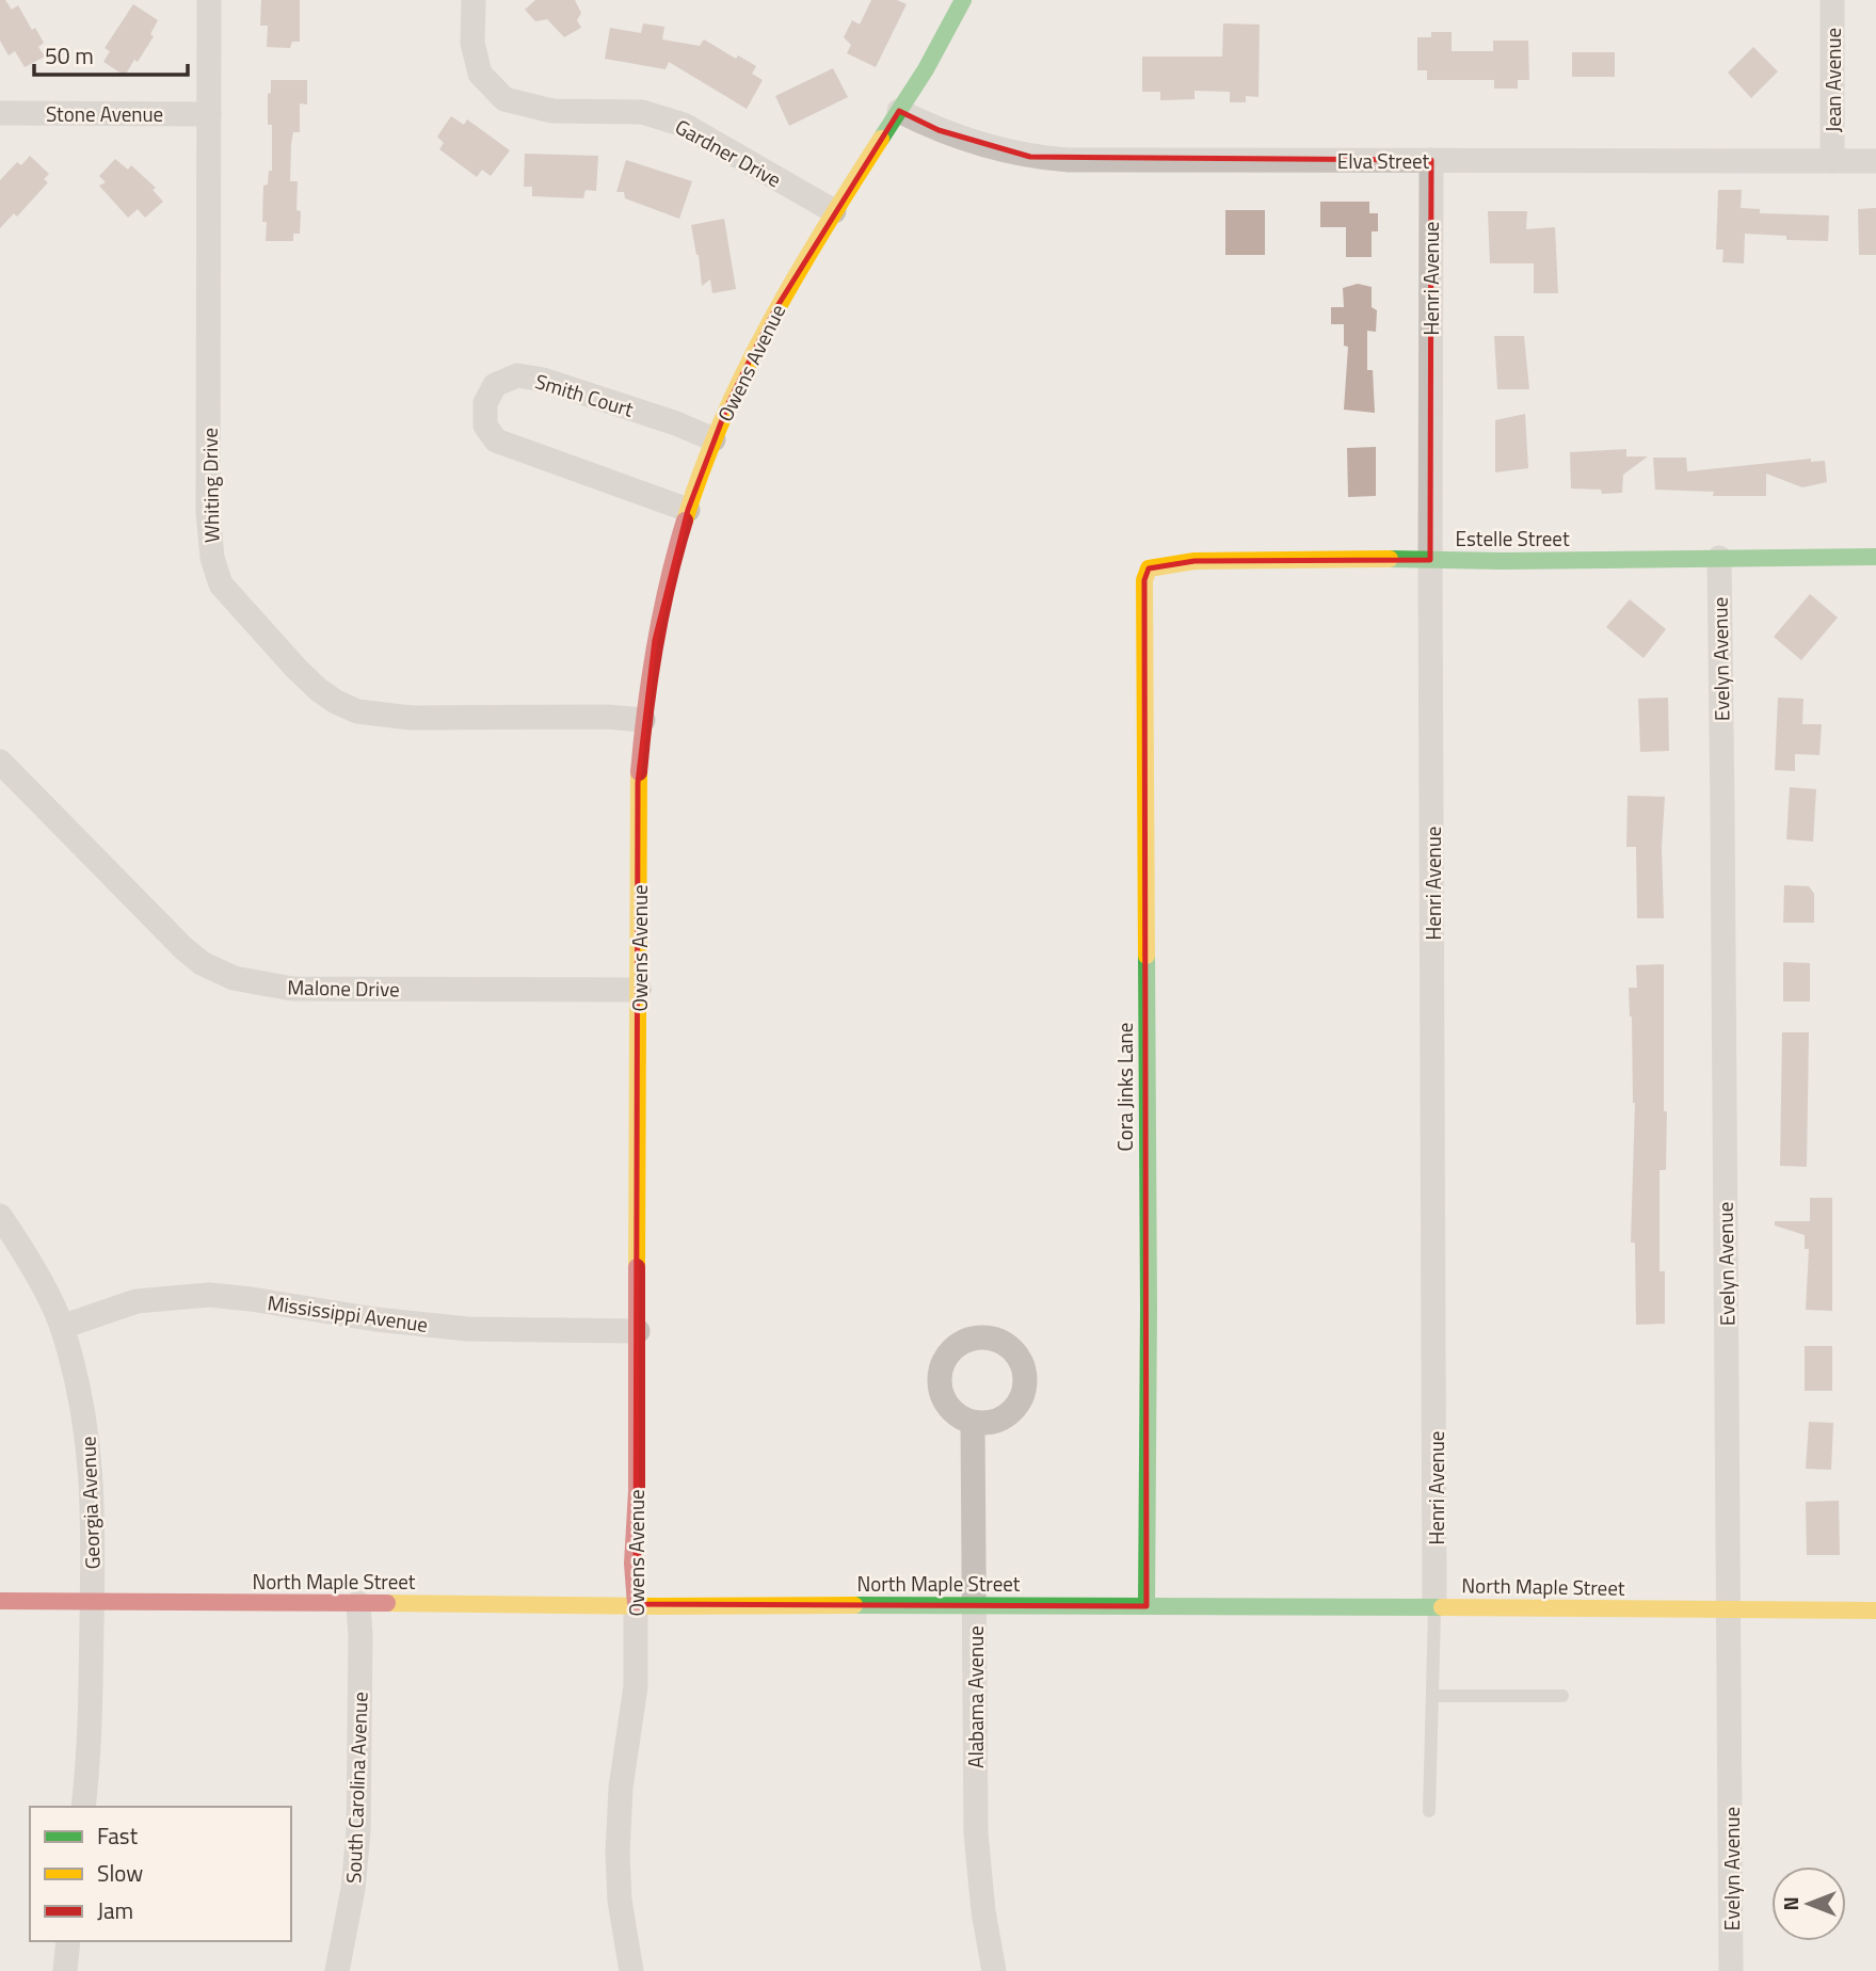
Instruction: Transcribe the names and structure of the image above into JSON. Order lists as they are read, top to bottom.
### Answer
{
  "streets": {
    "street": [
      "Jean Avenue",
      "Stone Avenue",
      "Gardner Drive",
      "Elva Street",
      "Henri Avenue",
      "Owens Avenue",
      "Smith Court",
      "Whiting Drive",
      "Estelle Street",
      "Evelyn Avenue",
      "Malone Drive",
      "Cora Jinks Lane",
      "Mississippi Avenue",
      "Georgia Avenue",
      "North Maple Street",
      "Alabama Avenue",
      "South Carolina Avenue"
    ]
  },
  "crossings": [
    ["Jean Avenue", "Elva Street"],
    ["Stone Avenue", "Whiting Drive"],
    ["Gardner Drive", "Owens Avenue"],
    ["Elva Street", "Henri Avenue"],
    ["Elva Street", "Owens Avenue"],
    ["Henri Avenue", "Estelle Street"],
    ["Henri Avenue", "North Maple Street"],
    ["Owens Avenue", "Smith Court"],
    ["Owens Avenue", "Whiting Drive"],
    ["Owens Avenue", "Malone Drive"],
    ["Owens Avenue", "Mississippi Avenue"],
    ["Owens Avenue", "North Maple Street"],
    ["Estelle Street", "Evelyn Avenue"],
    ["Estelle Street", "Cora Jinks Lane"],
    ["Evelyn Avenue", "North Maple Street"],
    ["Cora Jinks Lane", "North Maple Street"],
    ["Mississippi Avenue", "Georgia Avenue"],
    ["Georgia Avenue", "North Maple Street"],
    ["North Maple Street", "Alabama Avenue"],
    ["North Maple Street", "South Carolina Avenue"]
  ],
  "legend": ["Fast", "Slow", "Jam"],
  "scale_bar": "50 m",
  "north": "left"
}
